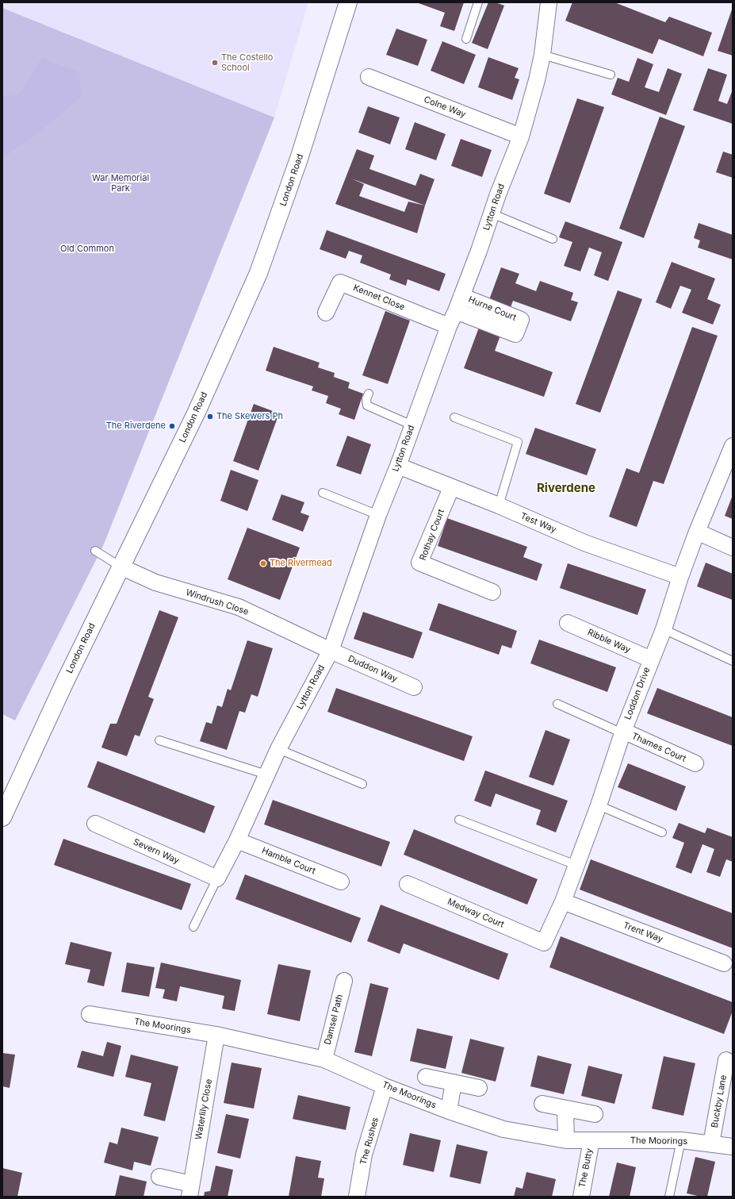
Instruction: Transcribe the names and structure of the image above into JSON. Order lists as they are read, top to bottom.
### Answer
{
  "streets": {
    "street": [
      "Colne Way",
      "London Road",
      "Lytton Road",
      "Kennet Close",
      "Hurne Court",
      "Test Way",
      "Rothay Court",
      "Windrush Close",
      "Ribble Way",
      "Duddon Way",
      "Loddon Drive",
      "Thames Court",
      "Severn Way",
      "Hamble Court",
      "Medway Court",
      "Trent Way",
      "Damsel Path",
      "The Moorings",
      "Buckby Lane",
      "Waterlily Close",
      "The Rushes",
      "The Butty"
    ]
  },
  "crossings": [
    ["Colne Way", "Lytton Road"],
    ["London Road", "Windrush Close"],
    ["Lytton Road", "Kennet Close"],
    ["Lytton Road", "Hurne Court"],
    ["Lytton Road", "Test Way"],
    ["Lytton Road", "Windrush Close"],
    ["Lytton Road", "Duddon Way"],
    ["Lytton Road", "Severn Way"],
    ["Lytton Road", "Hamble Court"],
    ["Test Way", "Rothay Court"],
    ["Test Way", "Loddon Drive"],
    ["Windrush Close", "Duddon Way"],
    ["Ribble Way", "Loddon Drive"],
    ["Loddon Drive", "Thames Court"],
    ["Loddon Drive", "Medway Court"],
    ["Loddon Drive", "Trent Way"],
    ["Damsel Path", "The Moorings"],
    ["The Moorings", "Buckby Lane"],
    ["The Moorings", "Waterlily Close"],
    ["The Moorings", "The Rushes"],
    ["The Moorings", "The Butty"]
  ],
  "districts": ["Riverdene"],
  "parks": ["War Memorial Park", "Old Common"],
  "places": [
    "The Costello School",
    "The Skewers Ph",
    "The Riverdene",
    "The Rivermead"
  ]
}
